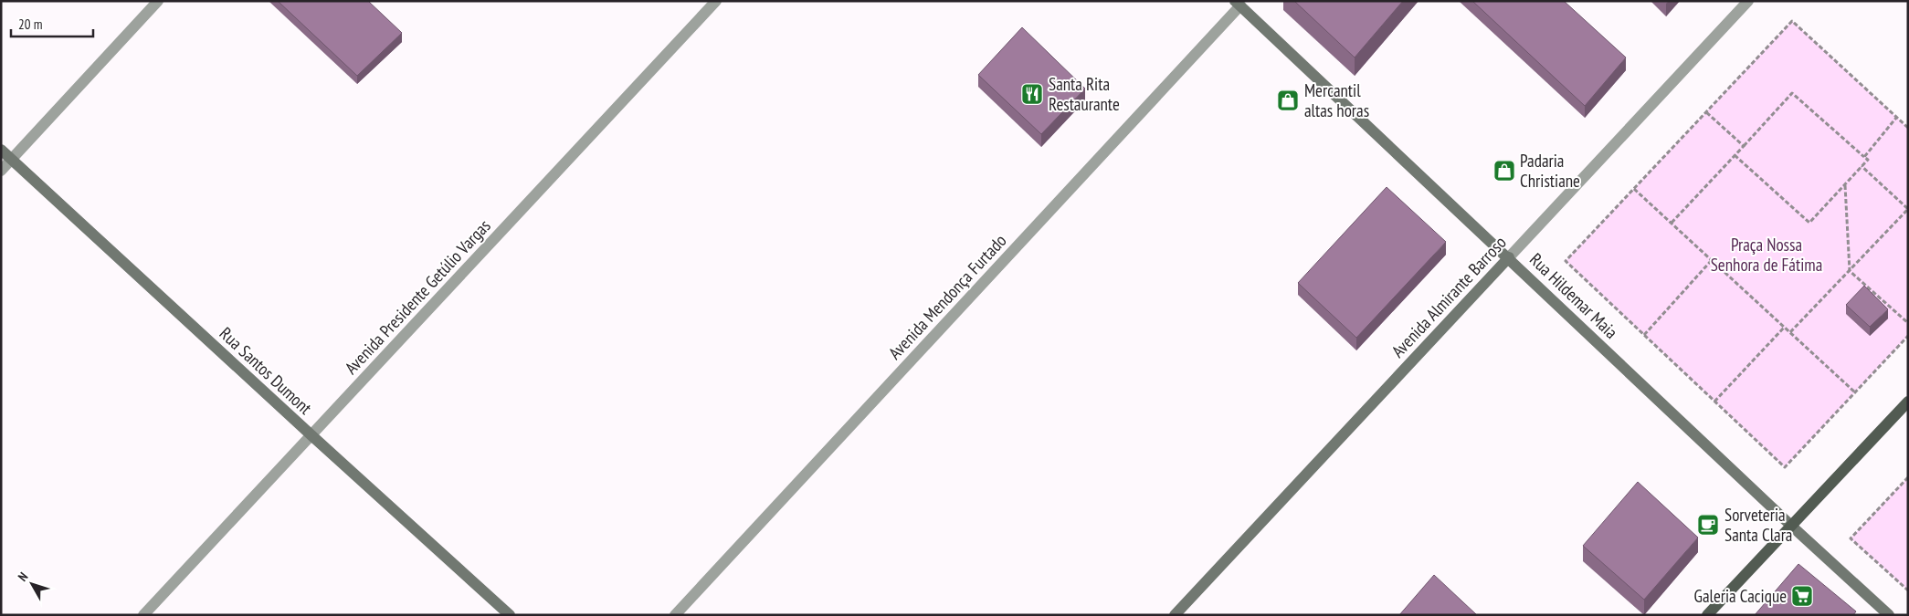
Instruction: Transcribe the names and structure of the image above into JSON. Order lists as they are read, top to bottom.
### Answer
{
  "streets": {
    "main road": ["Rua Hildemar Maia", "Avenida Almirante Barroso", "Rua Santos Dumont"],
    "street": ["Avenida Presidente Getúlio Vargas", "Avenida Mendonça Furtado"]
  },
  "crossings": [
    ["Rua Hildemar Maia", "Avenida Mendonça Furtado"],
    ["Rua Hildemar Maia", "Avenida Almirante Barroso"],
    ["Avenida Presidente Getúlio Vargas", "Rua Santos Dumont"]
  ],
  "parks": ["Praça Nossa Senhora de Fátima"],
  "places": {
    "restaurant": ["Santa Rita Restaurante"],
    "shop": ["Mercantil altas horas", "Padaria Christiane"],
    "cafe": ["Sorveteria Santa Clara"],
    "supermarket": ["Galeria Cacique"]
  },
  "scale_bar": "20 m",
  "north": "top left"
}
